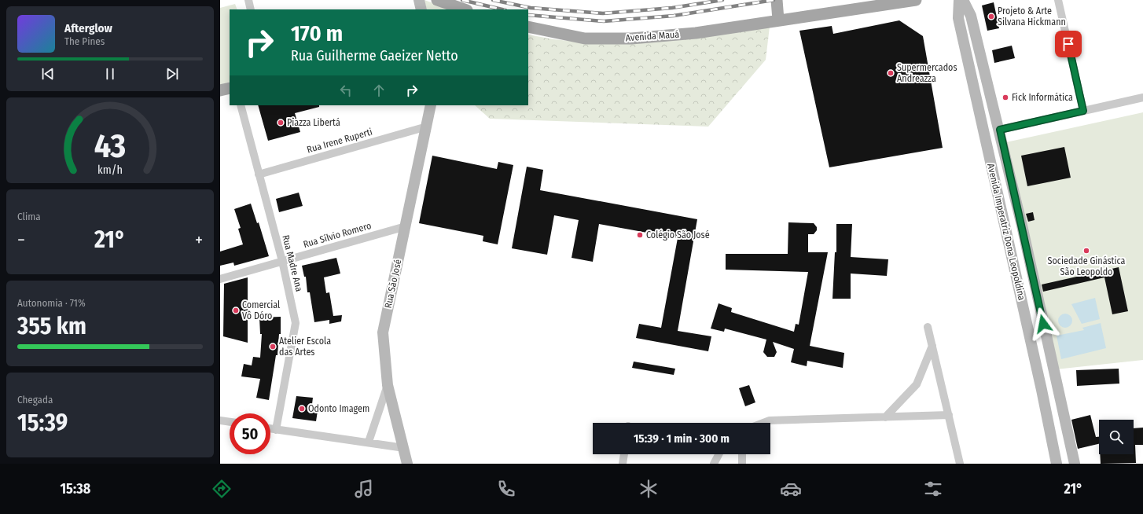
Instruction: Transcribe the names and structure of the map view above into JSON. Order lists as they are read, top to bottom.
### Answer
{
  "streets": {
    "main road": ["Avenida Mauá", "Avenida Imperatriz Dona Leopoldina", "Rua São José"],
    "street": ["Rua Irene Ruperti", "Rua Sílvio Romero", "Rua Madre Ana"]
  },
  "crossings": [
    ["Rua Irene Ruperti", "Rua Madre Ana"],
    ["Rua Irene Ruperti", "Rua São José"],
    ["Rua Sílvio Romero", "Rua Madre Ana"],
    ["Rua Sílvio Romero", "Rua São José"]
  ],
  "places": [
    "Projeto & Arte Silvana Hickmann",
    "Supermercados Andreazza",
    "Fick Informática",
    "Piazza Libertá",
    "Colégio São José",
    "Sociedade Ginástica São Leopoldo",
    "Comercial Vô Dóro",
    "Atelier Escola das Artes",
    "Odonto Imagem"
  ],
  "page": {
    "turn": ["170 m", "Rua Guilherme Gaeizer Netto"],
    "song": ["Afterglow", "The Pines"],
    "tile": [
      "Clima",
      ["Autonomia · 71%", "355 km"],
      ["Chegada", "15:39"]
    ],
    "heat": ["−", "21°", "+"],
    "limit": "50",
    "trip": "15:39 · 1 min · 300 m",
    "tabs": ["15:38", "21°"],
    "gauge": ["43", "km/h"]
  }
}
